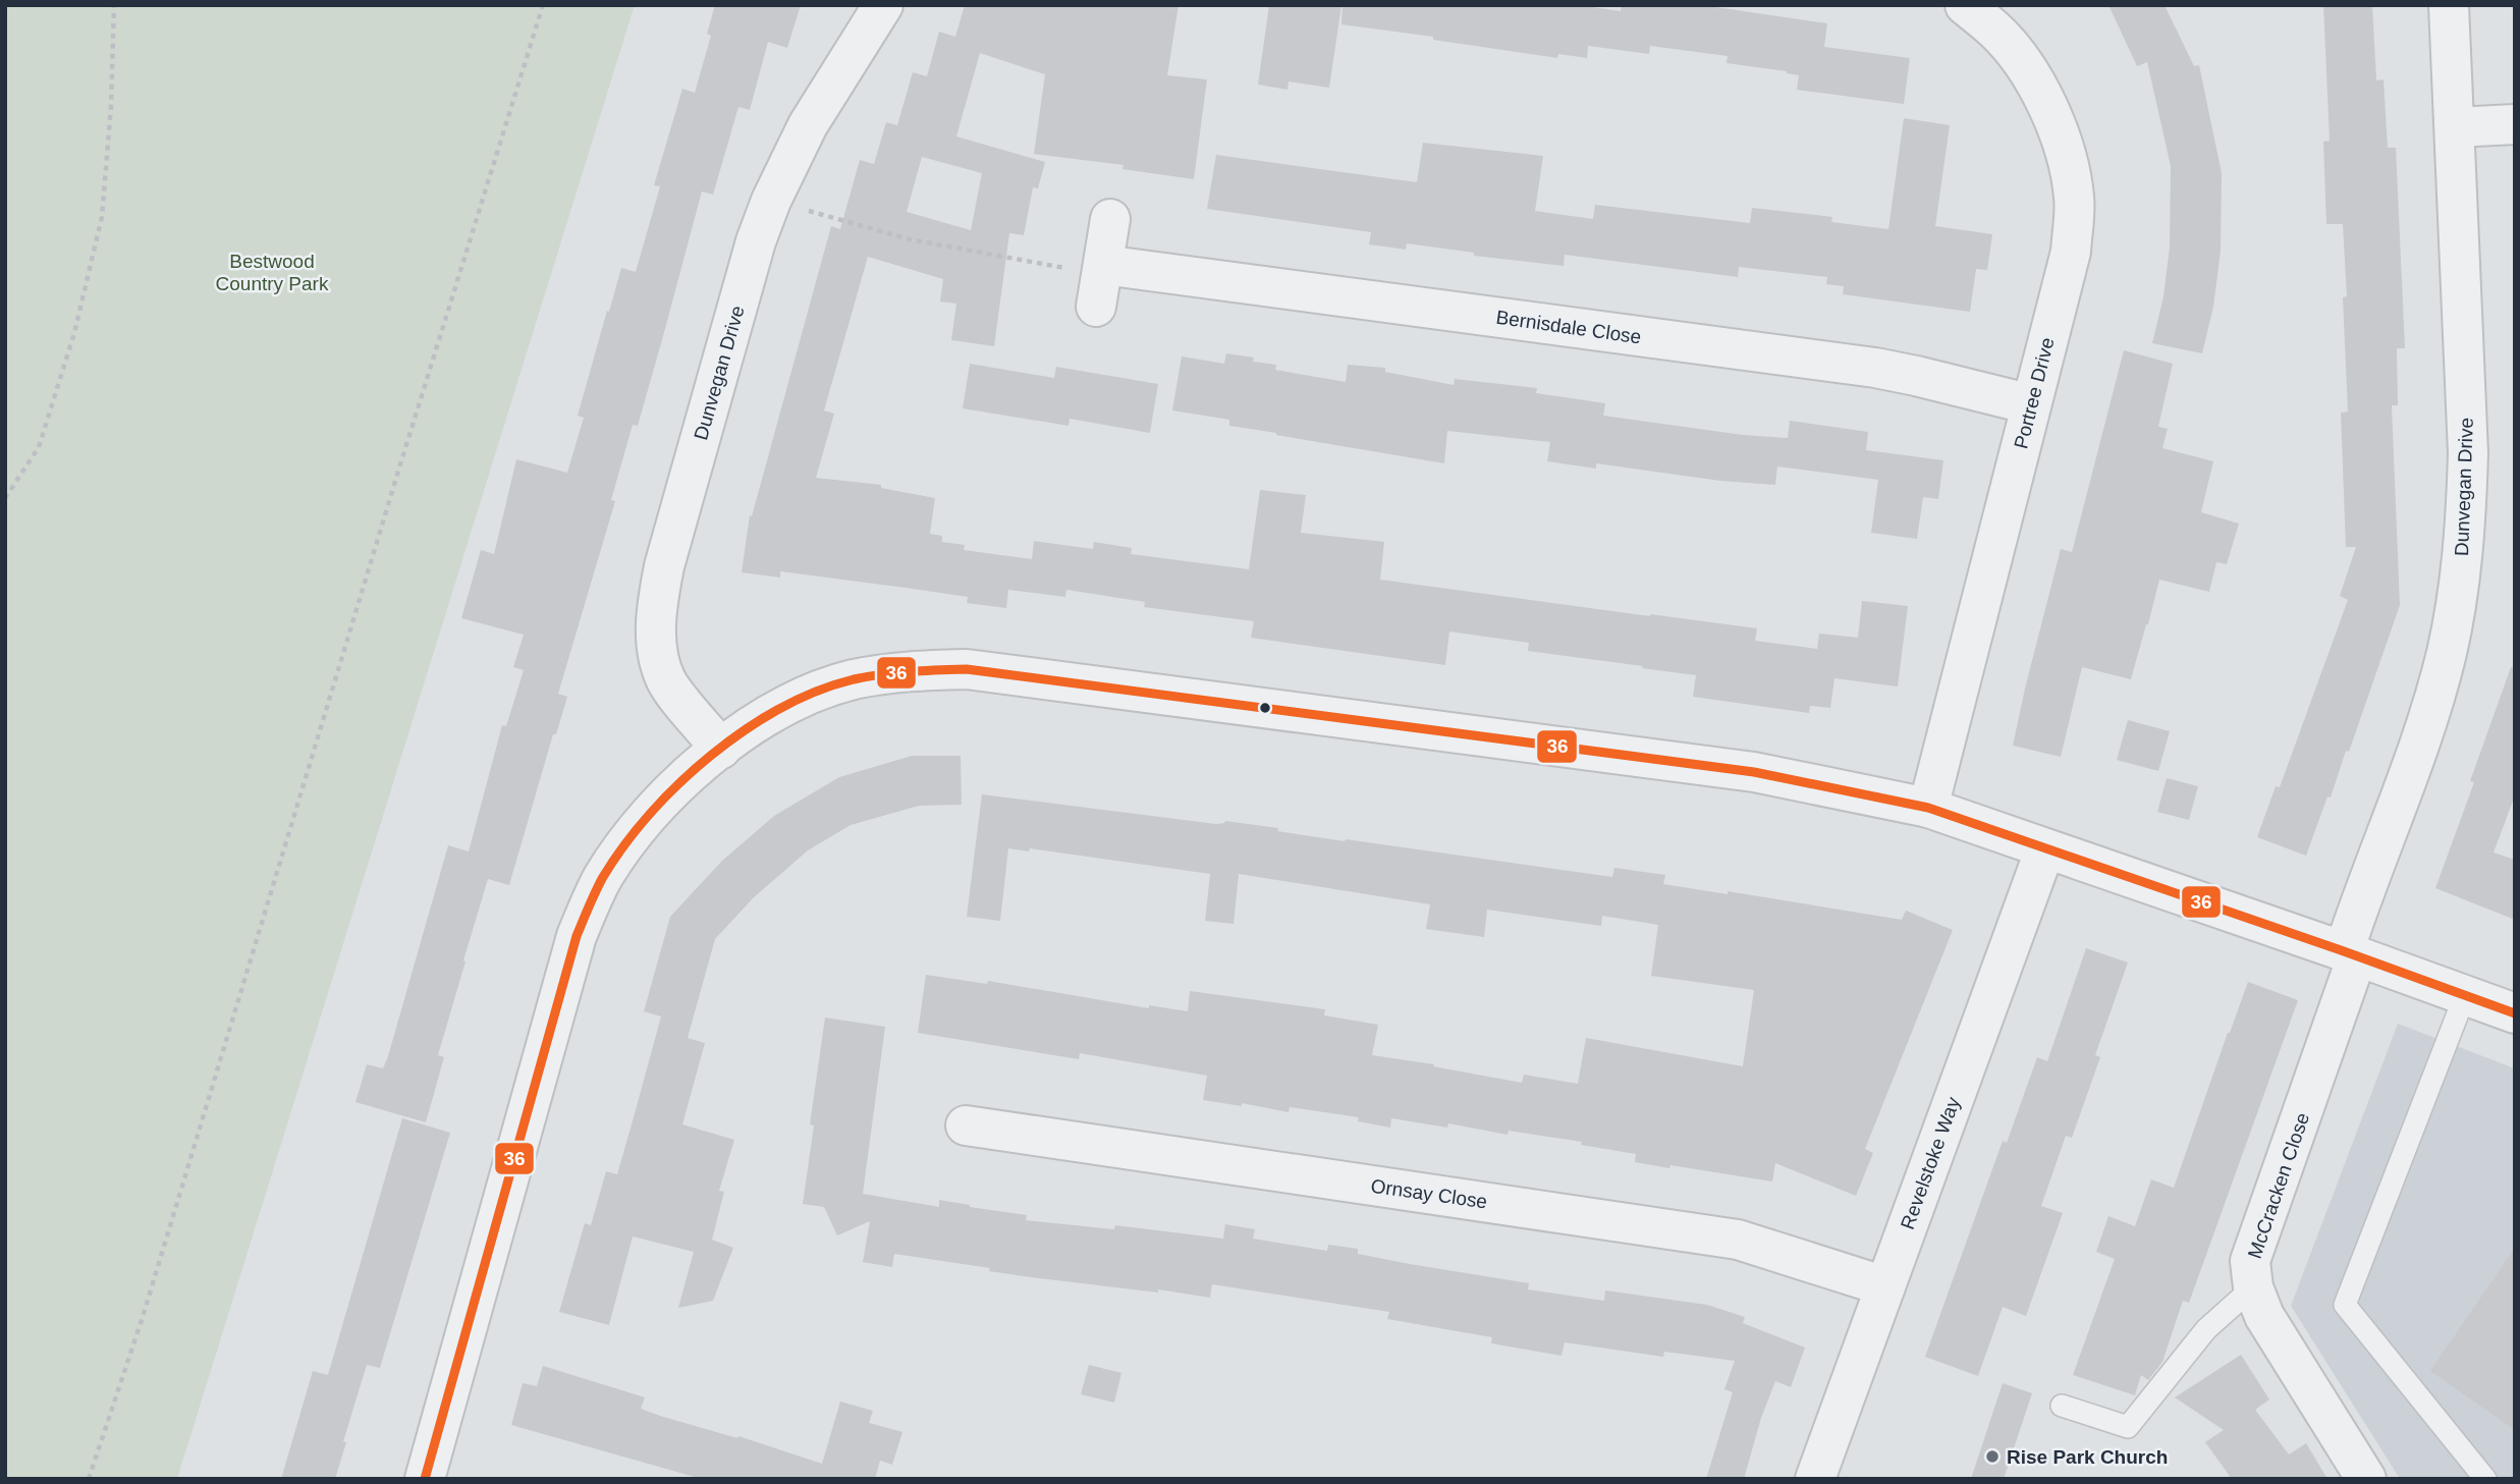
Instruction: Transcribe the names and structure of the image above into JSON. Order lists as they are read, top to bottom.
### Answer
{
  "streets": {
    "street": [
      "Bernisdale Close",
      "Dunvegan Drive",
      "Portree Drive",
      "Revelstoke Way",
      "McCracken Close",
      "Ornsay Close"
    ]
  },
  "crossings": [
    ["Bernisdale Close", "Portree Drive"],
    ["Dunvegan Drive", "McCracken Close"],
    ["Revelstoke Way", "Ornsay Close"]
  ],
  "parks": ["Bestwood Country Park"],
  "places": ["Rise Park Church"],
  "lines": ["transit line 36"]
}
